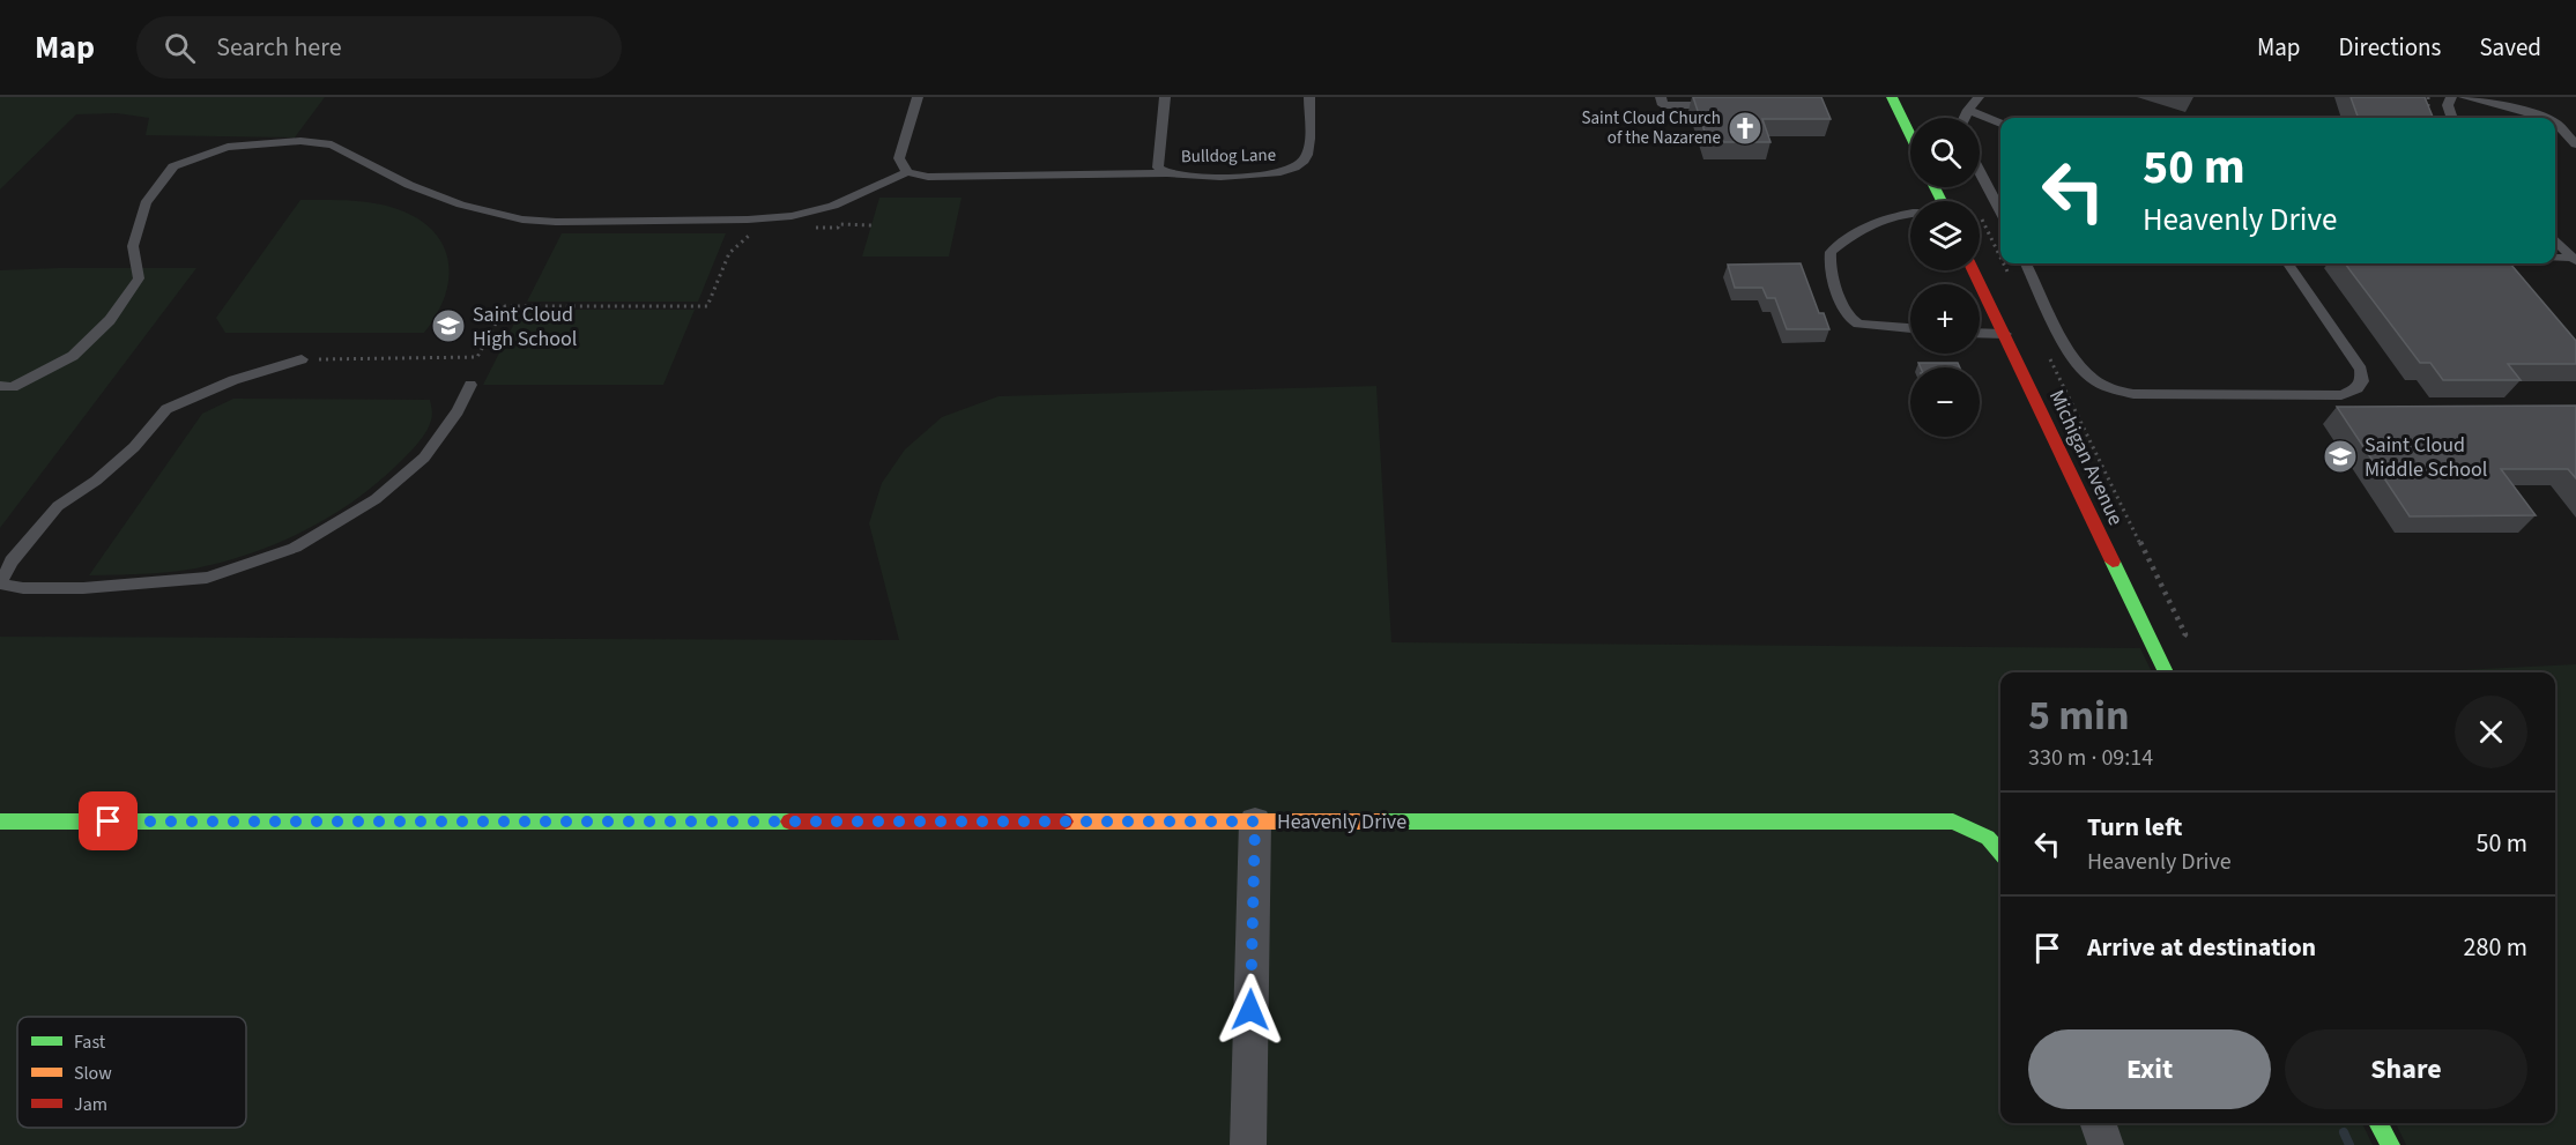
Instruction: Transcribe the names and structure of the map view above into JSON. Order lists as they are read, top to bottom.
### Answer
{
  "streets": {
    "street": ["Michigan Avenue", "Heavenly Drive"],
    "lane": ["Bulldog Lane"]
  },
  "places": {
    "church": ["Saint Cloud Church of the Nazarene"],
    "school or university": ["Saint Cloud High School", "Saint Cloud Middle School"]
  },
  "legend": ["Fast", "Slow", "Jam"],
  "page": {
    "header": "Map",
    "search": "Search here",
    "nav": ["Map", "Directions", "Saved"],
    "map_buttons": ["+", "−"],
    "turn": ["50 m", "Heavenly Drive"],
    "heading": ["5 min", "330 m · 09:14"],
    "list": [
      {
        "name": "Turn left",
        "note": "Heavenly Drive",
        "value": "50 m"
      },
      {
        "name": "Arrive at destination",
        "value": "280 m"
      }
    ],
    "buttons": ["Exit", "Share"]
  }
}
